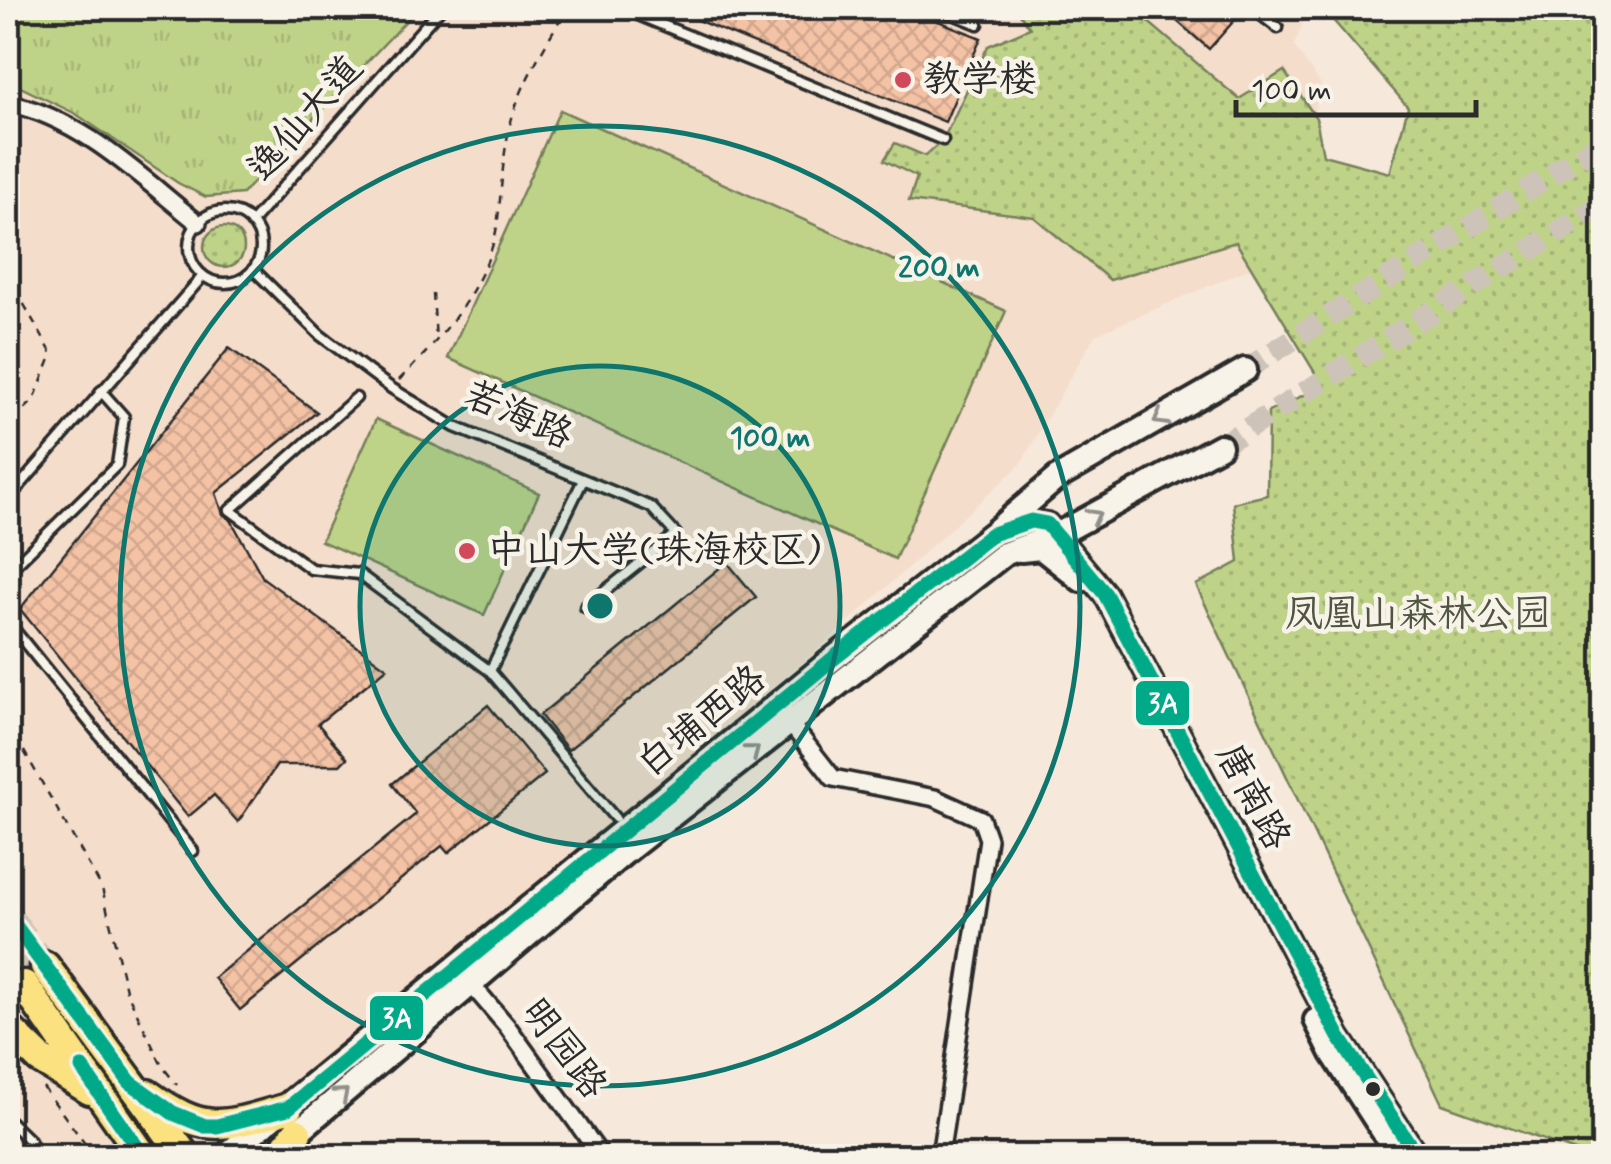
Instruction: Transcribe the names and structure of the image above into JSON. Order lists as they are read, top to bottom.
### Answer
{
  "streets": {
    "main road": ["白埔西路"],
    "street": ["唐南路", "明园路"],
    "lane": ["逸仙大道", "若海路"]
  },
  "crossings": [
    ["逸仙大道", "若海路"],
    ["白埔西路", "唐南路"],
    ["白埔西路", "明园路"]
  ],
  "parks": ["凤凰山森林公园"],
  "places": ["教学楼", "中山大学(珠海校区)"],
  "lines": ["transit line 3A"],
  "scale_bar": "100 m",
  "rings": ["200 m", "100 m"]
}
